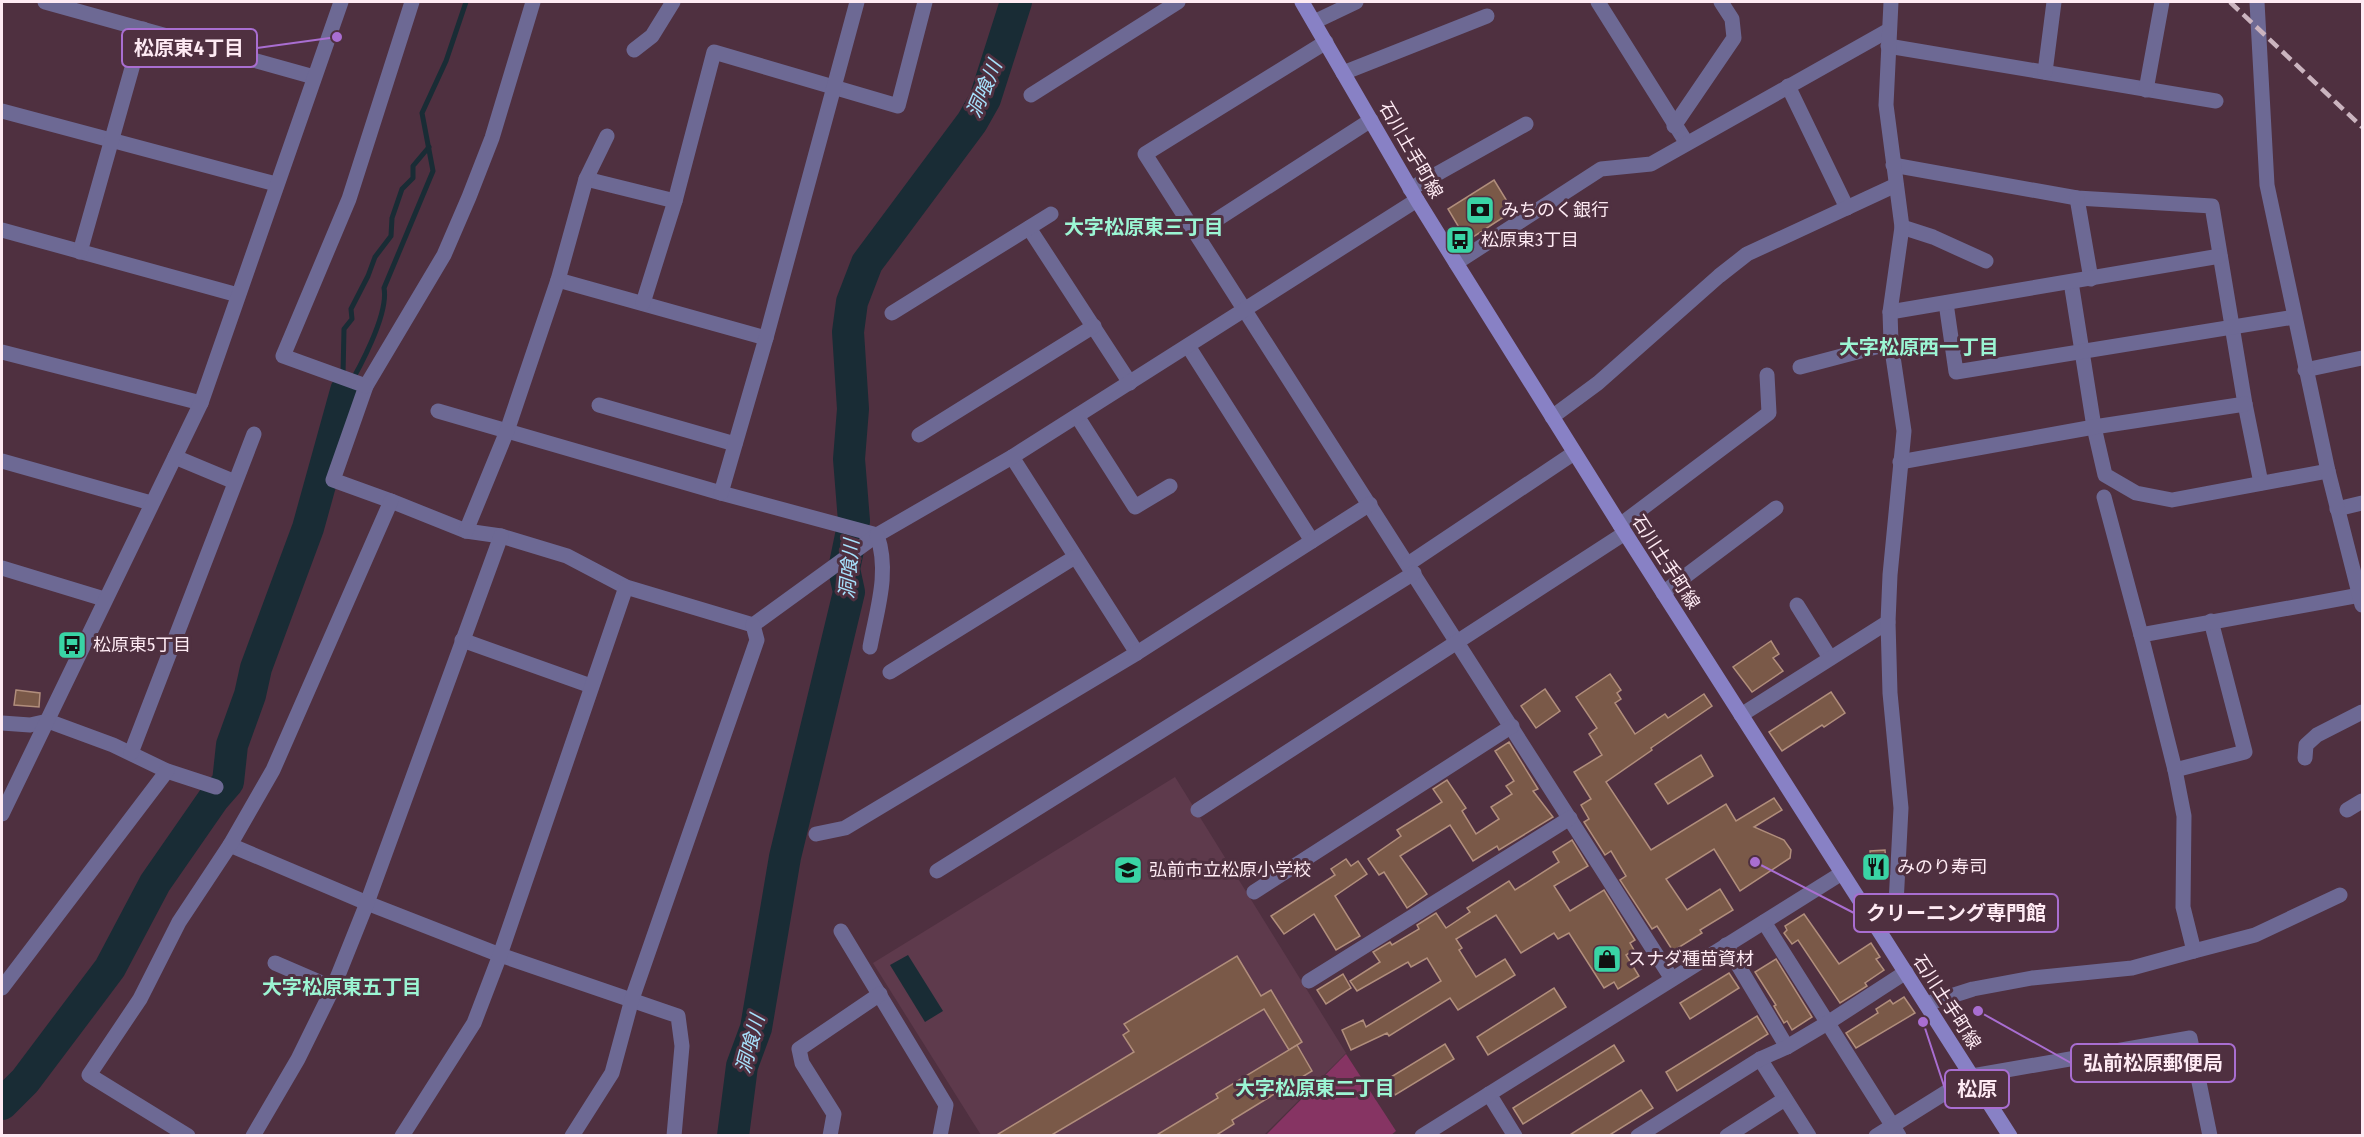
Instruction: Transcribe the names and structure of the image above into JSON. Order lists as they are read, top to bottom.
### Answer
{
  "streets": {
    "main road": ["石川土手町線"]
  },
  "districts": [
    "大字松原東三丁目",
    "大字松原西一丁目",
    "大字松原東五丁目",
    "大字松原東二丁目"
  ],
  "water": ["洞喰川"],
  "places": {
    "other": [
      "松原東4丁目",
      "クリーニング専門館",
      "弘前松原郵便局",
      "松原"
    ],
    "bank": ["みちのく銀行"],
    "bus stop": ["松原東3丁目", "松原東5丁目"],
    "restaurant": ["みのり寿司"],
    "school or university": ["弘前市立松原小学校"],
    "shop": ["スナダ種苗資材"]
  }
}
